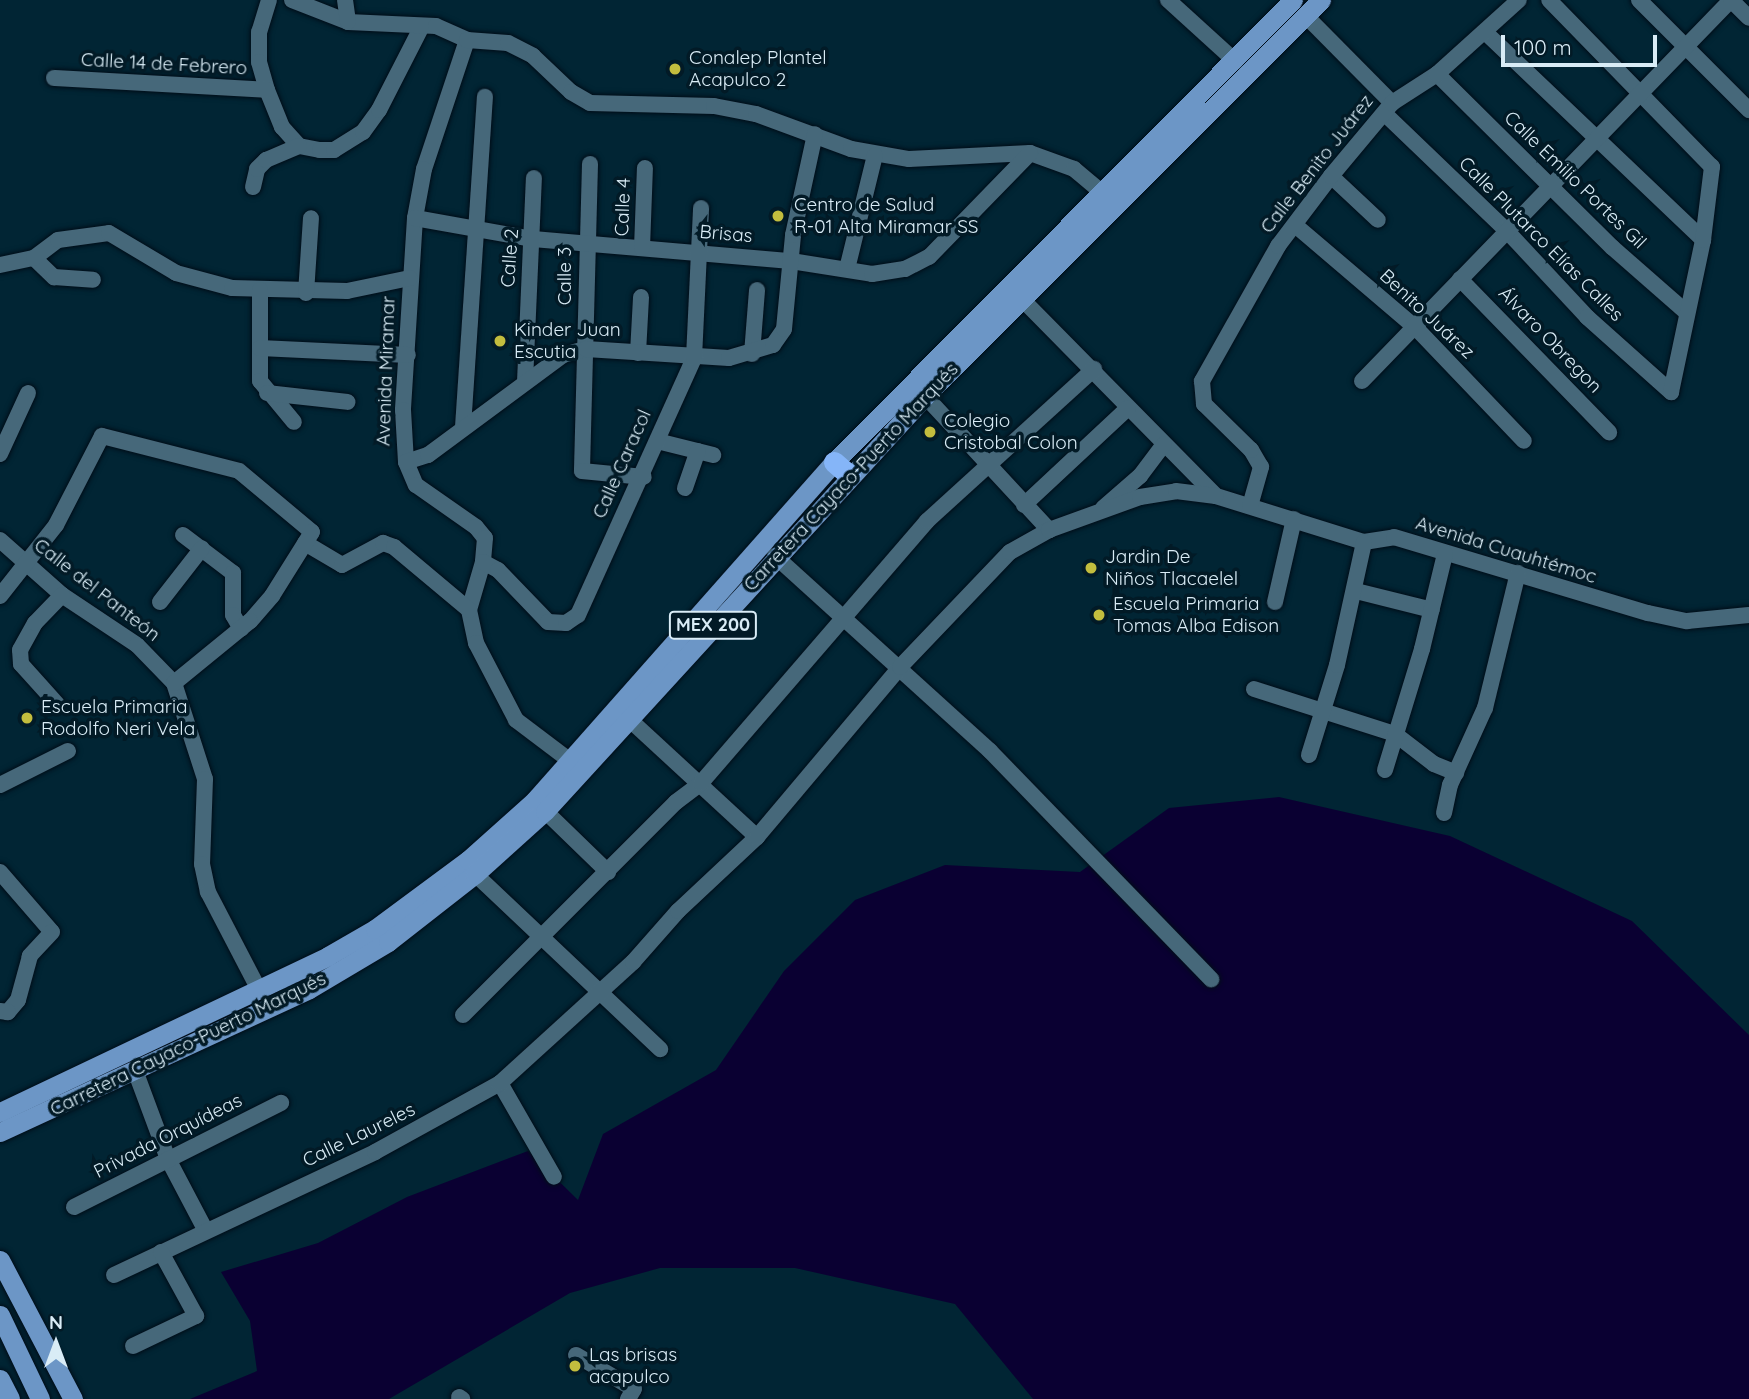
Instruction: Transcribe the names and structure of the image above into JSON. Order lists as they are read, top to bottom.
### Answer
{
  "streets": {
    "main road": ["Carretera Cayaco-Puerto Marqués", "MEX 200"],
    "street": [
      "Calle 14 de Febrero",
      "Calle Benito Juárez",
      "Calle Emilio Portes Gil",
      "Calle 4",
      "Brisas",
      "Calle Plutarco Elías Calles",
      "Calle 2",
      "Calle 3",
      "Benito Juárez",
      "Álvaro Obregon",
      "Avenida Miramar",
      "Calle Caracol",
      "Avenida Cuauhtémoc",
      "Calle del Panteón",
      "Calle Laureles",
      "Privada Orquídeas"
    ]
  },
  "crossings": [
    ["Calle Benito Juárez", "Calle Emilio Portes Gil"],
    ["Calle Benito Juárez", "Calle Plutarco Elías Calles"],
    ["Calle Benito Juárez", "Benito Juárez"],
    ["Calle Benito Juárez", "Avenida Cuauhtémoc"],
    ["Calle Emilio Portes Gil", "Calle Plutarco Elías Calles"],
    ["Calle 4", "Brisas"],
    ["Brisas", "Calle 2"],
    ["Brisas", "Calle 3"],
    ["Brisas", "Avenida Miramar"],
    ["Brisas", "Calle Caracol"],
    ["Calle Plutarco Elías Calles", "Carretera Cayaco-Puerto Marqués"],
    ["Calle 3", "Calle Caracol"],
    ["Avenida Miramar", "Calle Caracol"],
    ["Avenida Miramar", "Carretera Cayaco-Puerto Marqués"],
    ["Carretera Cayaco-Puerto Marqués", "Avenida Cuauhtémoc"],
    ["Carretera Cayaco-Puerto Marqués", "Calle del Panteón"],
    ["Avenida Cuauhtémoc", "Calle Laureles"]
  ],
  "places": [
    "Conalep Plantel Acapulco 2",
    "Centro de Salud R-01 Alta Miramar SS",
    "Kinder Juan Escutia",
    "Colegio Cristobal Colon",
    "Jardin De Niños Tlacaelel",
    "Escuela Primaria Tomas Alba Edison",
    "Escuela Primaria Rodolfo Neri Vela",
    "Las brisas acapulco"
  ],
  "scale_bar": "100 m",
  "north": "top"
}
